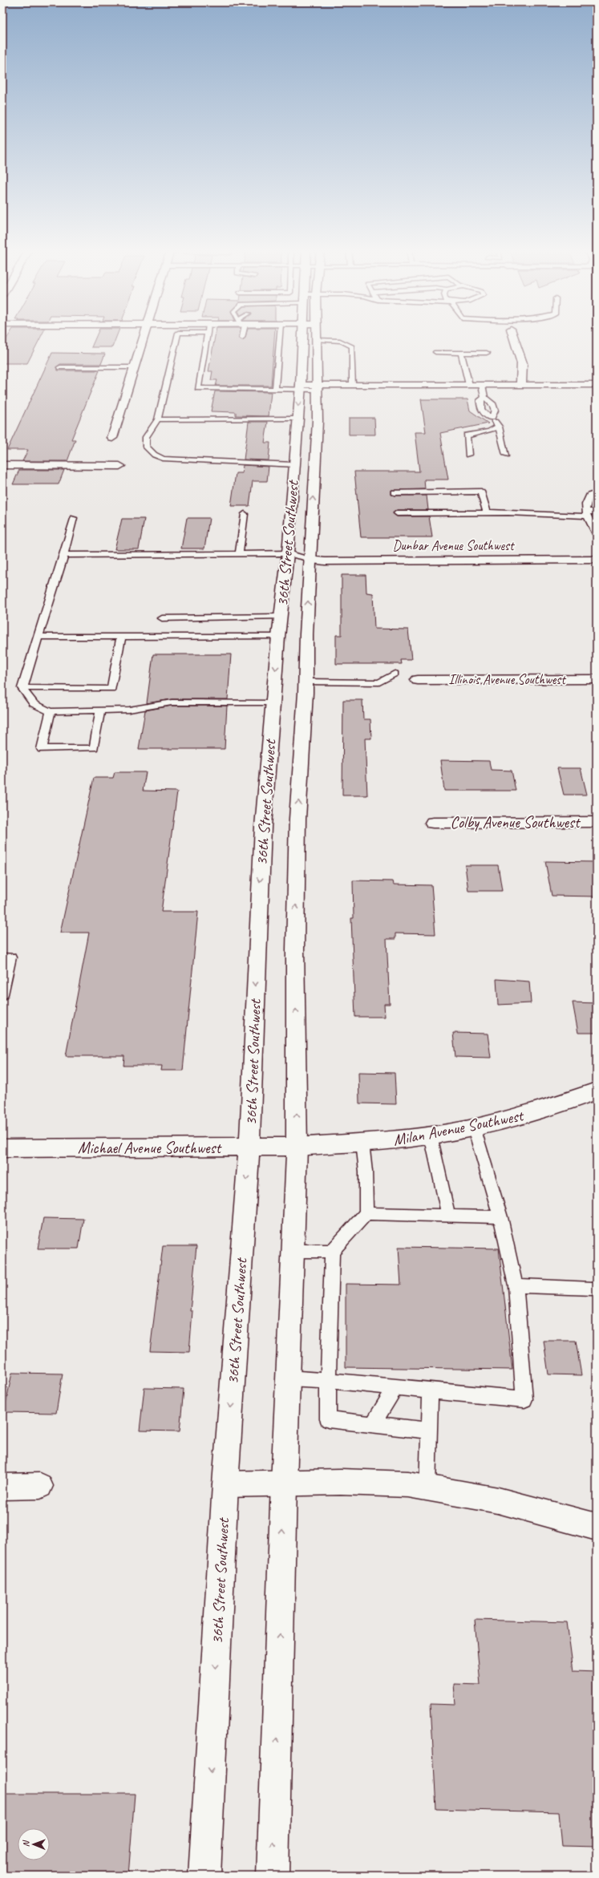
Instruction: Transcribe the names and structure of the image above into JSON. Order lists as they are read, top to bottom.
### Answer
{
  "streets": {
    "street": [
      "36th Street Southwest",
      "Dunbar Avenue Southwest",
      "Illinois Avenue Southwest",
      "Colby Avenue Southwest",
      "Milan Avenue Southwest",
      "Michael Avenue Southwest"
    ]
  },
  "crossings": [
    ["36th Street Southwest", "Dunbar Avenue Southwest"],
    ["36th Street Southwest", "Milan Avenue Southwest"],
    ["36th Street Southwest", "Michael Avenue Southwest"],
    ["Milan Avenue Southwest", "Michael Avenue Southwest"]
  ],
  "north": "left"
}
